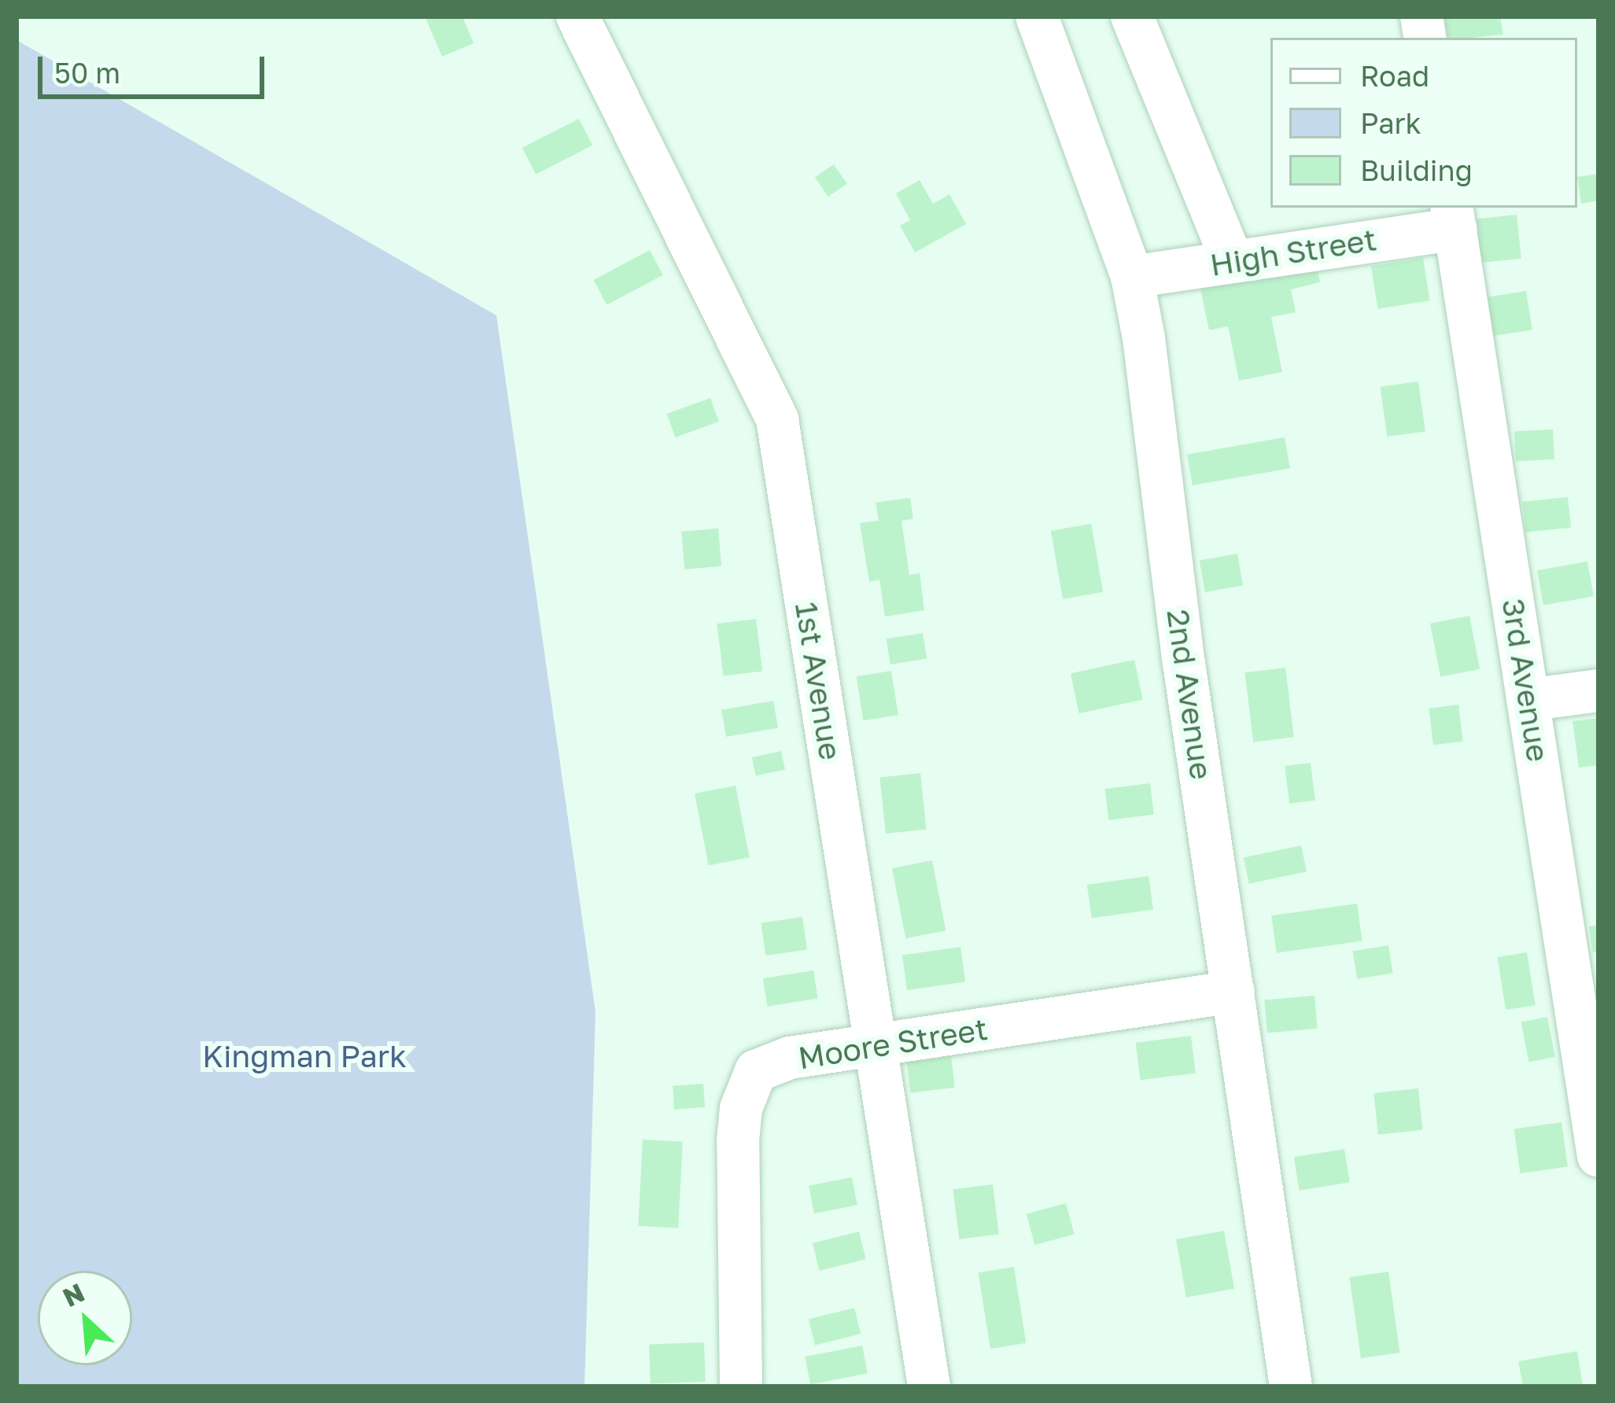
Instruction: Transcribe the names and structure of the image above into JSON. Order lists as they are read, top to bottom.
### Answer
{
  "streets": {
    "street": [
      "High Street",
      "3rd Avenue",
      "1st Avenue",
      "2nd Avenue",
      "Moore Street"
    ]
  },
  "crossings": [
    ["High Street", "3rd Avenue"],
    ["High Street", "2nd Avenue"],
    ["1st Avenue", "Moore Street"],
    ["2nd Avenue", "Moore Street"]
  ],
  "parks": ["Kingman Park"],
  "legend": ["Road", "Park", "Building"],
  "scale_bar": "50 m",
  "north": "top left"
}
